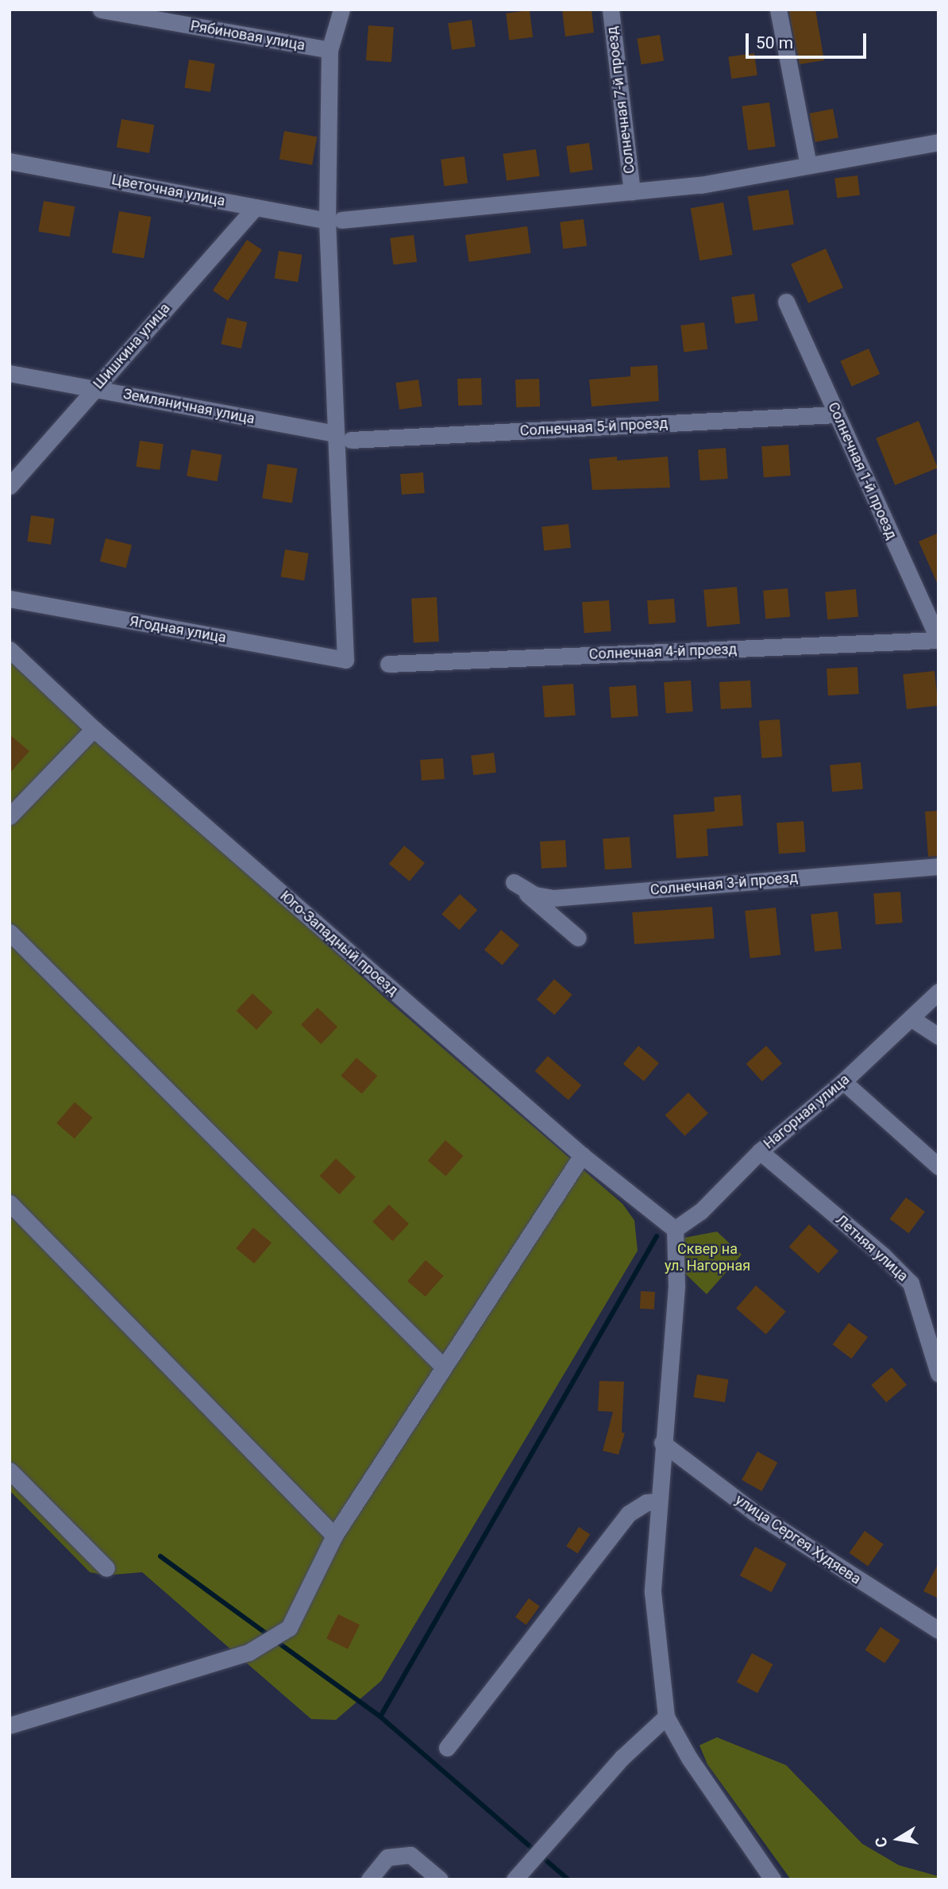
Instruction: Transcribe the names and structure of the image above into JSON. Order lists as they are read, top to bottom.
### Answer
{
  "streets": {
    "street": [
      "Рябиновая улица",
      "Солнечная 7-й проезд",
      "Цветочная улица",
      "Шишкина улица",
      "Земляничная улица",
      "Солнечная 5-й проезд",
      "Солнечная 1-й проезд",
      "Ягодная улица",
      "Солнечная 4-й проезд",
      "Солнечная 3-й проезд",
      "Юго-Западный проезд",
      "Нагорная улица",
      "Летняя улица",
      "улица Сергея Худяева"
    ]
  },
  "crossings": [
    ["Солнечная 7-й проезд", "Цветочная улица"],
    ["Цветочная улица", "Шишкина улица"],
    ["Шишкина улица", "Земляничная улица"],
    ["Земляничная улица", "Солнечная 5-й проезд"],
    ["Земляничная улица", "Ягодная улица"],
    ["Солнечная 5-й проезд", "Солнечная 1-й проезд"],
    ["Солнечная 5-й проезд", "Ягодная улица"],
    ["Солнечная 1-й проезд", "Солнечная 4-й проезд"],
    ["Юго-Западный проезд", "Нагорная улица"],
    ["Нагорная улица", "Летняя улица"]
  ],
  "parks": ["Сквер на ул. Нагорная"],
  "scale_bar": "50 m",
  "north": "left"
}
